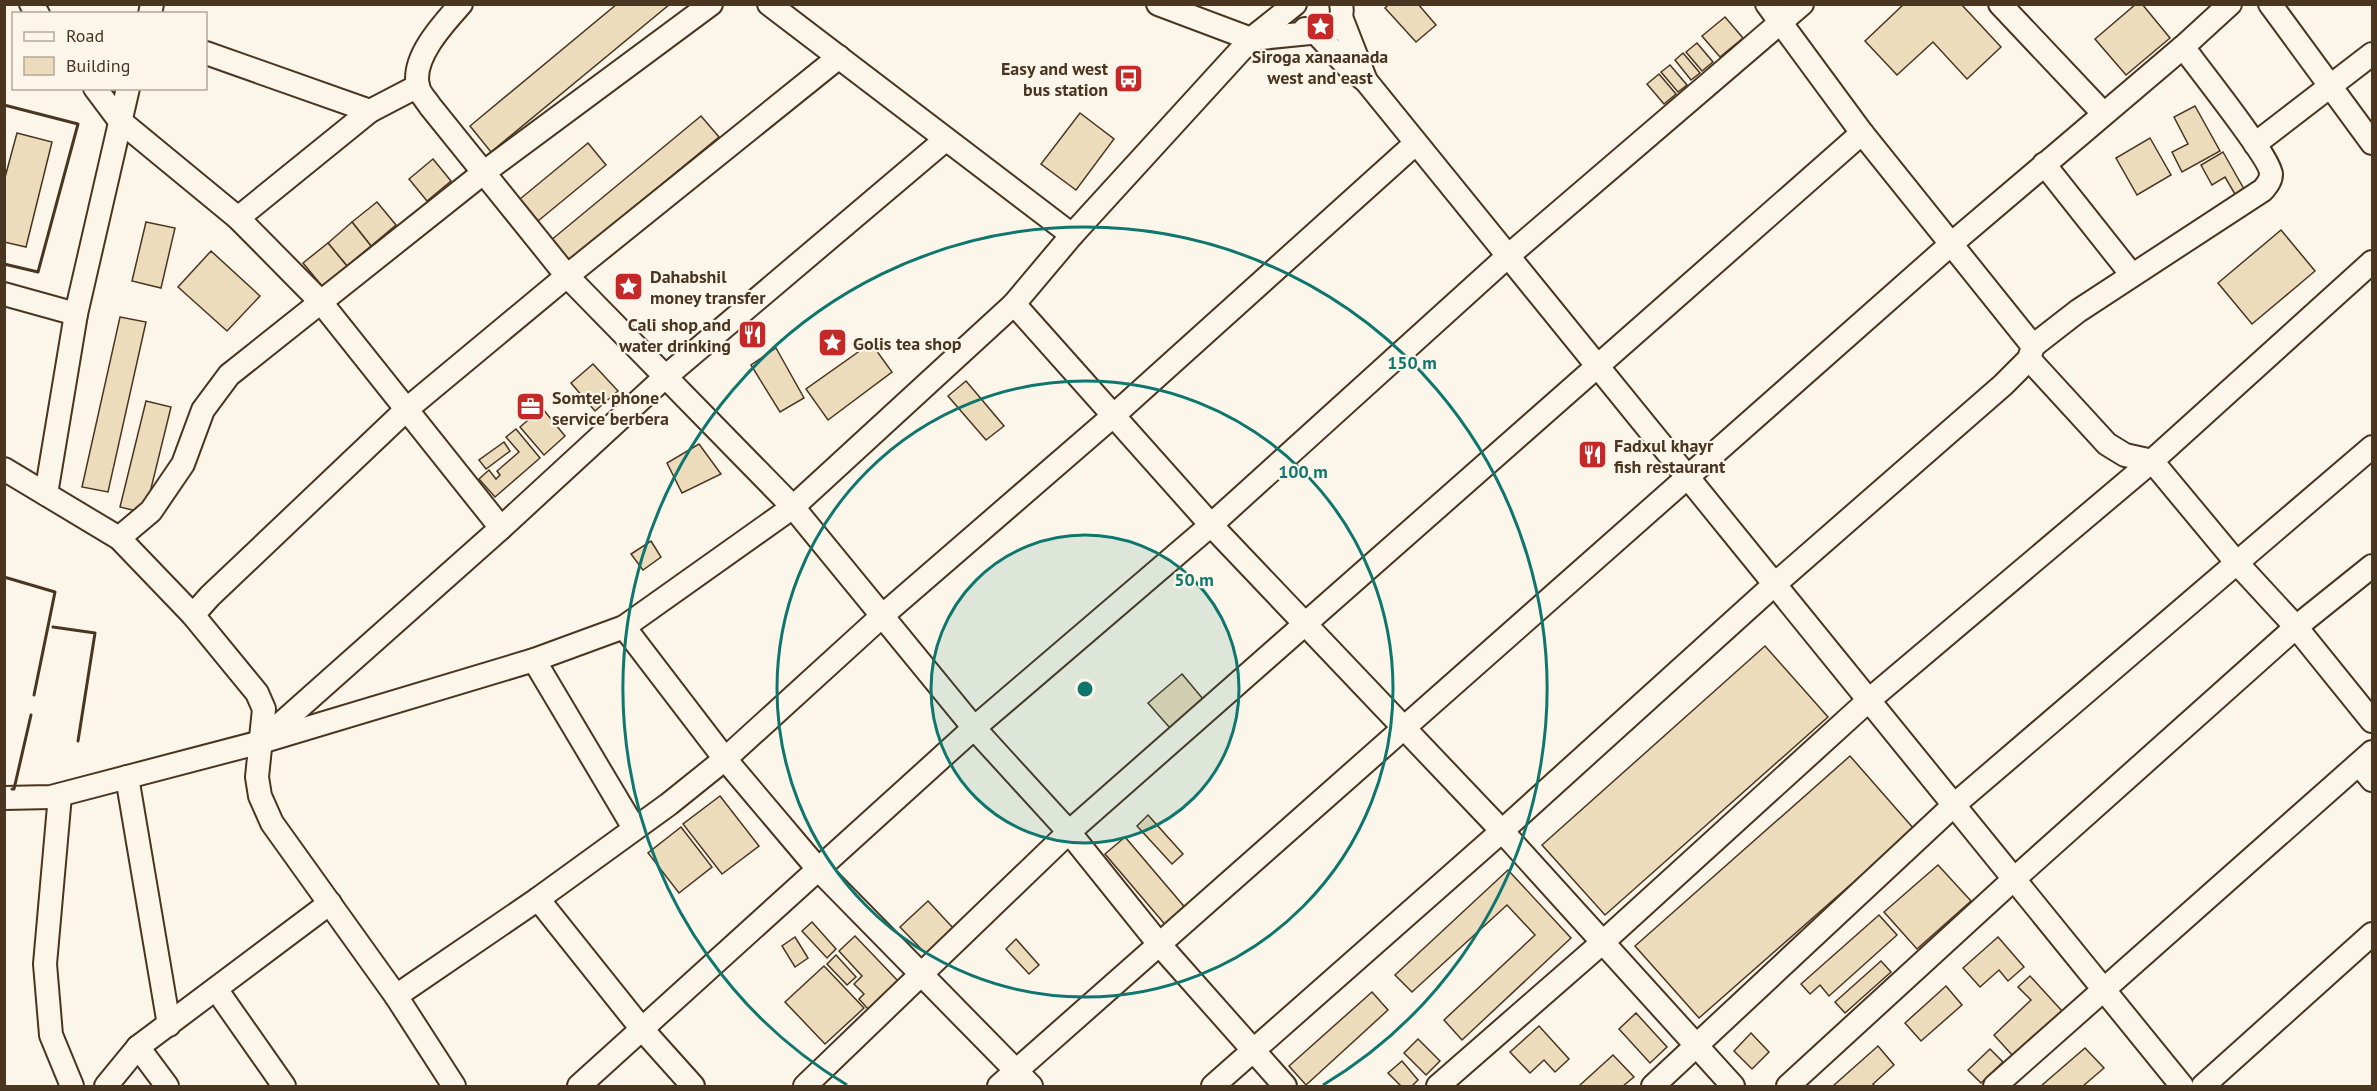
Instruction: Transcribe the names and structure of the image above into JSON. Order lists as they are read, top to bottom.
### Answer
{
  "places": {
    "place": ["Siroga xanaanada west and east", "Dahabshil money transfer", "Golis tea shop"],
    "bus stop": ["Easy and west bus station"],
    "restaurant": ["Cali shop and water drinking", "Fadxul khayr fish restaurant"],
    "office": ["Somtel phone service berbera"]
  },
  "legend": ["Road", "Building"],
  "rings": ["150 m", "100 m", "50 m"]
}
